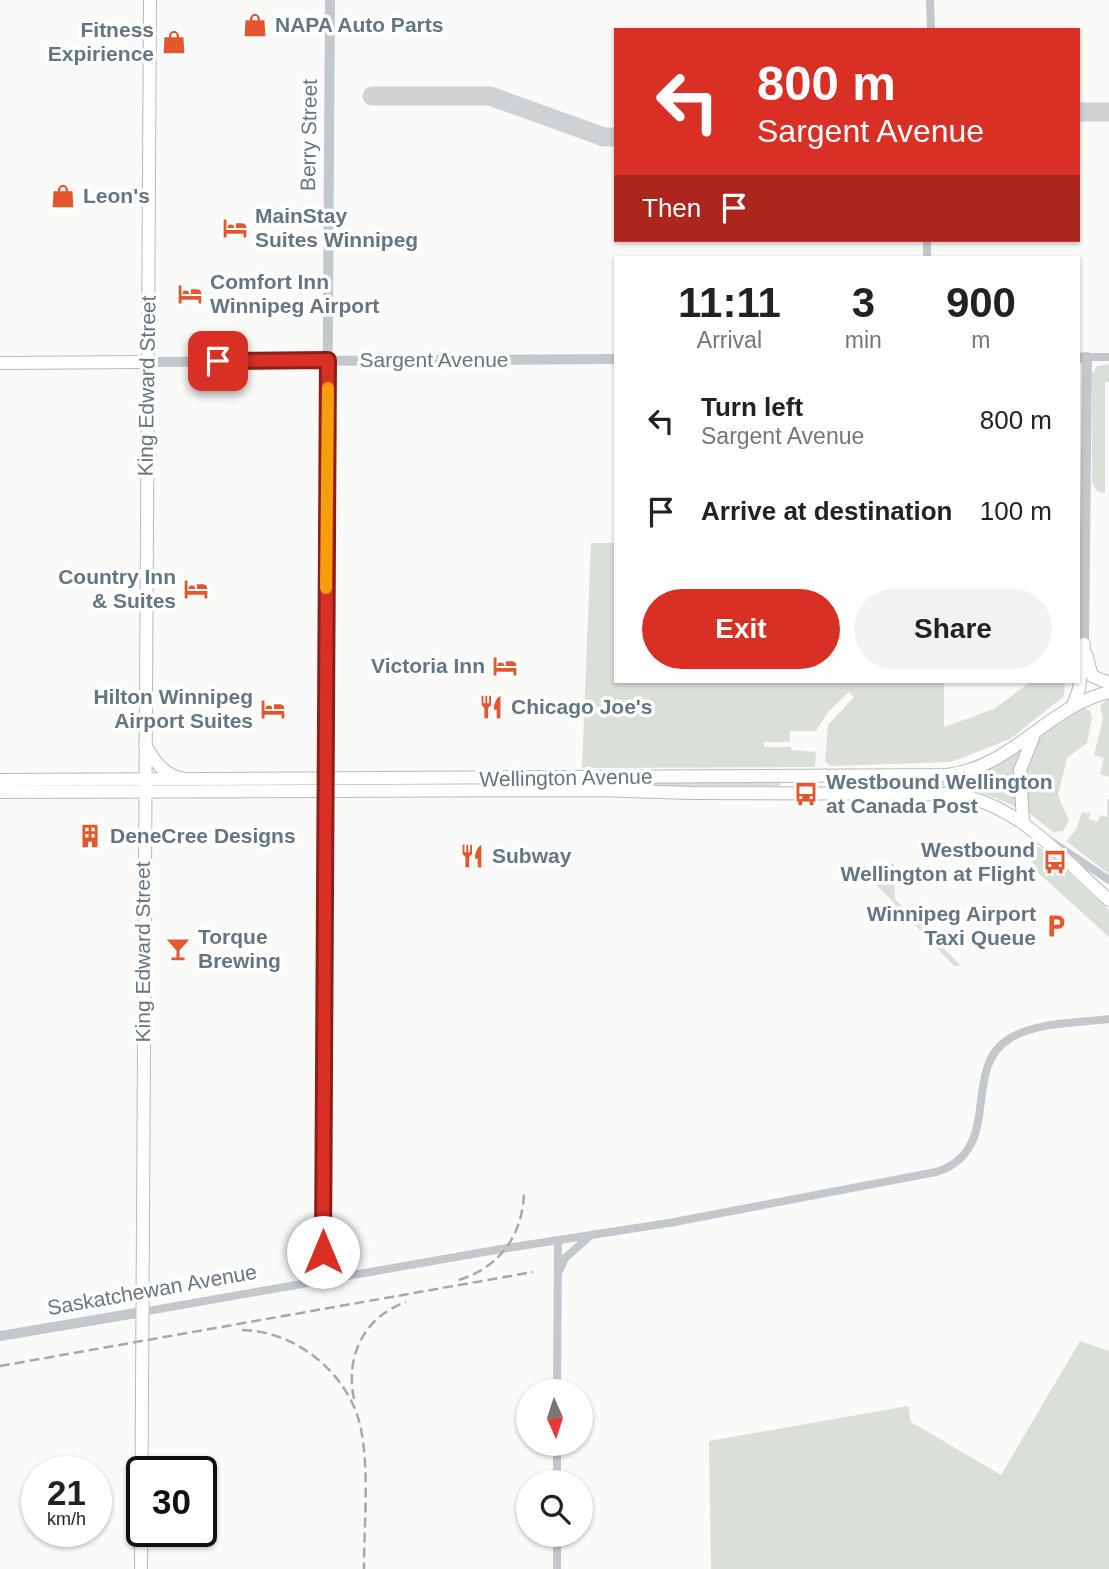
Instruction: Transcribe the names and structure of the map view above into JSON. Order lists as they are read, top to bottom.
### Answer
{
  "streets": {
    "main road": ["Sargent Avenue", "King Edward Street", "Wellington Avenue"],
    "street": ["Berry Street", "Saskatchewan Avenue"]
  },
  "crossings": [
    ["Berry Street", "Sargent Avenue"],
    ["Berry Street", "Wellington Avenue"],
    ["Berry Street", "Saskatchewan Avenue"],
    ["Sargent Avenue", "King Edward Street"],
    ["King Edward Street", "Wellington Avenue"],
    ["King Edward Street", "Saskatchewan Avenue"]
  ],
  "places": {
    "shop": ["NAPA Auto Parts", "Fitness Expirience", "Leon's"],
    "hotel": [
      "MainStay Suites Winnipeg",
      "Comfort Inn Winnipeg Airport",
      "Country Inn & Suites",
      "Victoria Inn",
      "Hilton Winnipeg Airport Suites"
    ],
    "restaurant": ["Chicago Joe's", "Subway"],
    "bus stop": ["Westbound Wellington at Canada Post", "Westbound Wellington at Flight"],
    "building": ["DeneCree Designs"],
    "parking": ["Winnipeg Airport Taxi Queue"],
    "bar": ["Torque Brewing"]
  },
  "north": "bottom",
  "page": {
    "turn": ["800 m", "Sargent Avenue"],
    "then": "Then",
    "eta": [
      "11:11",
      "Arrival",
      "3",
      "min",
      "900",
      "m"
    ],
    "list": [
      {
        "name": "Turn left",
        "note": "Sargent Avenue",
        "value": "800 m"
      },
      {
        "name": "Arrive at destination",
        "value": "100 m"
      }
    ],
    "buttons": ["Exit", "Share"],
    "speed": "21 km/h",
    "limit": "30"
  }
}
